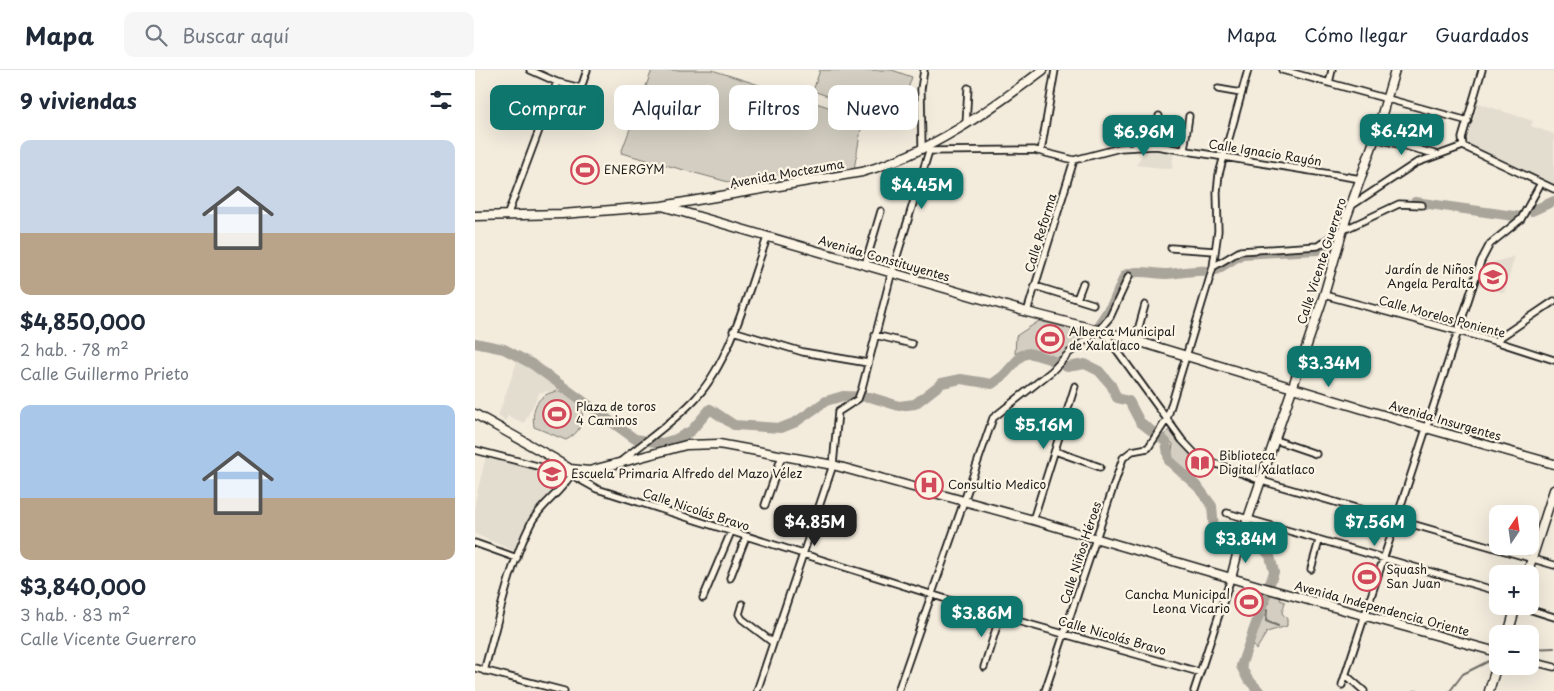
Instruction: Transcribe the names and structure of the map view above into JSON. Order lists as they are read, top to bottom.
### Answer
{
  "streets": {
    "main road": [
      "Avenida Moctezuma",
      "Avenida Constituyentes",
      "Calle Vicente Guerrero",
      "Avenida Insurgentes",
      "Avenida Independencia Oriente"
    ],
    "street": [
      "Calle Ignacio Rayón",
      "Calle Reforma",
      "Calle Morelos Poniente",
      "Calle Nicolás Bravo",
      "Calle Niños Héroes"
    ]
  },
  "crossings": [
    ["Calle Ignacio Rayón", "Avenida Moctezuma"],
    ["Calle Ignacio Rayón", "Calle Reforma"],
    ["Calle Ignacio Rayón", "Calle Vicente Guerrero"],
    ["Avenida Moctezuma", "Avenida Constituyentes"],
    ["Calle Reforma", "Avenida Constituyentes"],
    ["Avenida Constituyentes", "Avenida Insurgentes"],
    ["Calle Vicente Guerrero", "Calle Morelos Poniente"],
    ["Calle Vicente Guerrero", "Avenida Insurgentes"],
    ["Calle Vicente Guerrero", "Calle Nicolás Bravo"],
    ["Calle Vicente Guerrero", "Avenida Independencia Oriente"],
    ["Calle Nicolás Bravo", "Calle Niños Héroes"],
    ["Calle Niños Héroes", "Avenida Independencia Oriente"]
  ],
  "places": {
    "sports": [
      "ENERGYM",
      "Alberca Municipal de Xalatlaco",
      "Plaza de toros 4 Caminos",
      "Squash San Juan",
      "Cancha Municipal Leona Vicario"
    ],
    "school or university": ["Jardín de Niños Angela Peralta", "Escuela Primaria Alfredo del Mazo Vélez"],
    "library": ["Biblioteca Digital Xalatlaco"],
    "hospital": ["Consultio Medico"]
  },
  "north": "top",
  "page": {
    "header": "Mapa",
    "search": "Buscar aquí",
    "nav": ["Mapa", "Cómo llegar", "Guardados"],
    "heading": "9 viviendas",
    "chip": [
      "Comprar",
      "Alquilar",
      "Filtros",
      "Nuevo"
    ],
    "price": [
      "$6.42M",
      "$6.96M",
      "$4.45M",
      "$3.34M",
      "$5.16M",
      "$4.85M",
      "$7.56M",
      "$3.84M",
      "$3.86M"
    ],
    "list": [
      {
        "name": "$4,850,000",
        "note": "2 hab. · 78 m² · Calle Guillermo Prieto"
      },
      {
        "name": "$3,840,000",
        "note": "3 hab. · 83 m² · Calle Vicente Guerrero"
      }
    ],
    "map_buttons": ["+", "−"]
  }
}
